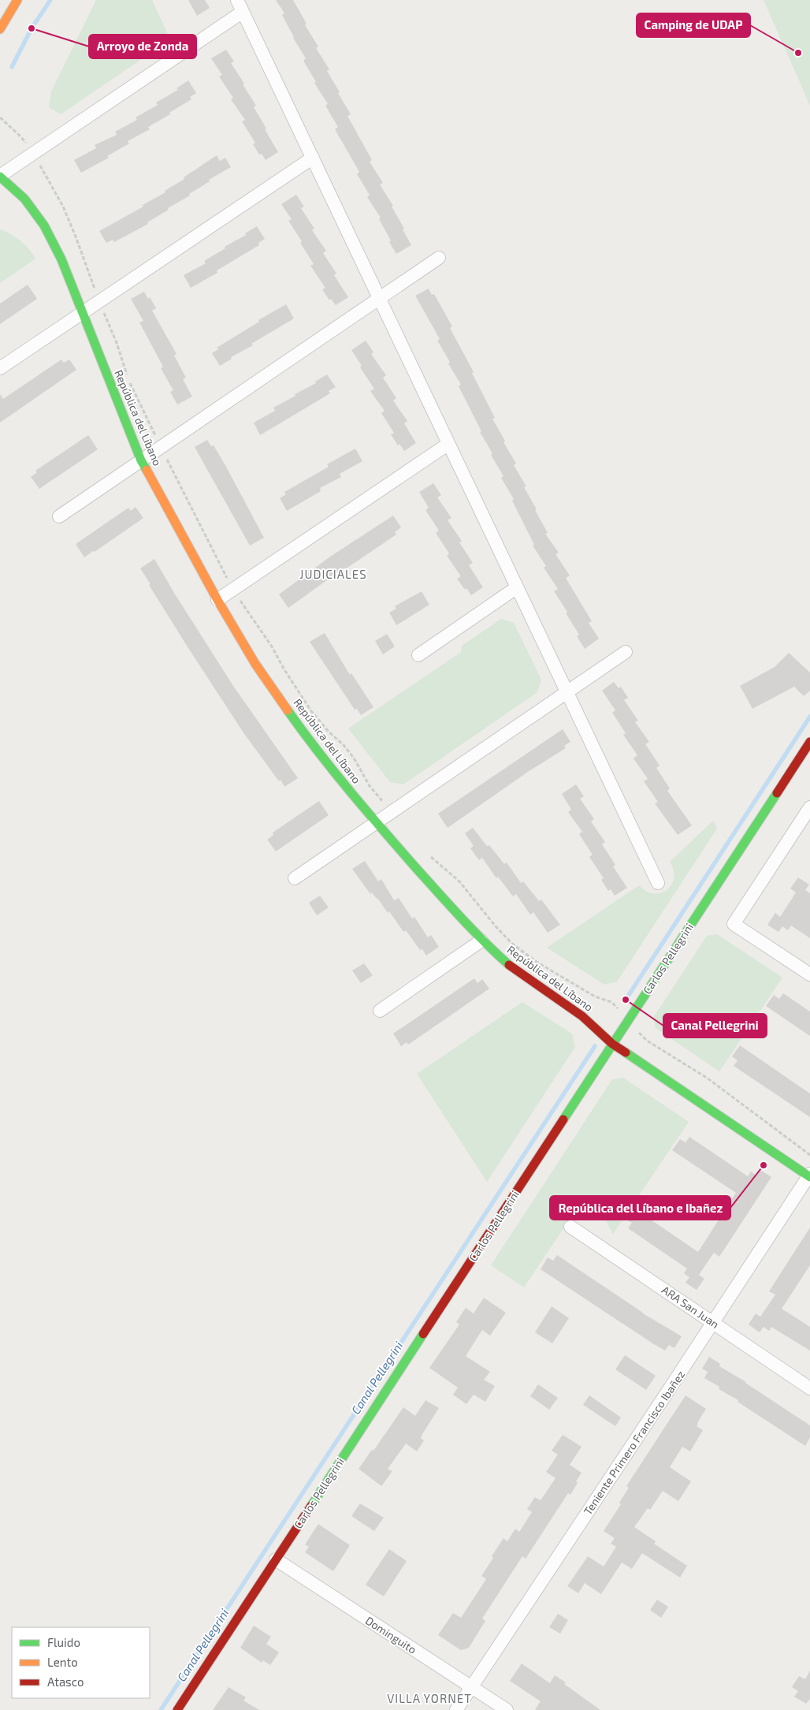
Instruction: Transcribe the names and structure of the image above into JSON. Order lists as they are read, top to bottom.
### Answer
{
  "streets": {
    "street": [
      "República del Líbano",
      "Carlos Pellegrini",
      "ARA San Juan",
      "Teniente Primero Francisco Ibañez",
      "Dominguito"
    ]
  },
  "crossings": [
    ["República del Líbano", "Carlos Pellegrini"],
    ["República del Líbano", "Teniente Primero Francisco Ibañez"],
    ["Carlos Pellegrini", "Dominguito"],
    ["ARA San Juan", "Teniente Primero Francisco Ibañez"],
    ["Teniente Primero Francisco Ibañez", "Dominguito"]
  ],
  "districts": ["JUDICIALES", "VILLA YORNET"],
  "water": ["Canal Pellegrini"],
  "places": [
    "Arroyo de Zonda",
    "Camping de UDAP",
    "Canal Pellegrini",
    "República del Líbano e Ibañez"
  ],
  "legend": ["Fluido", "Lento", "Atasco"]
}
